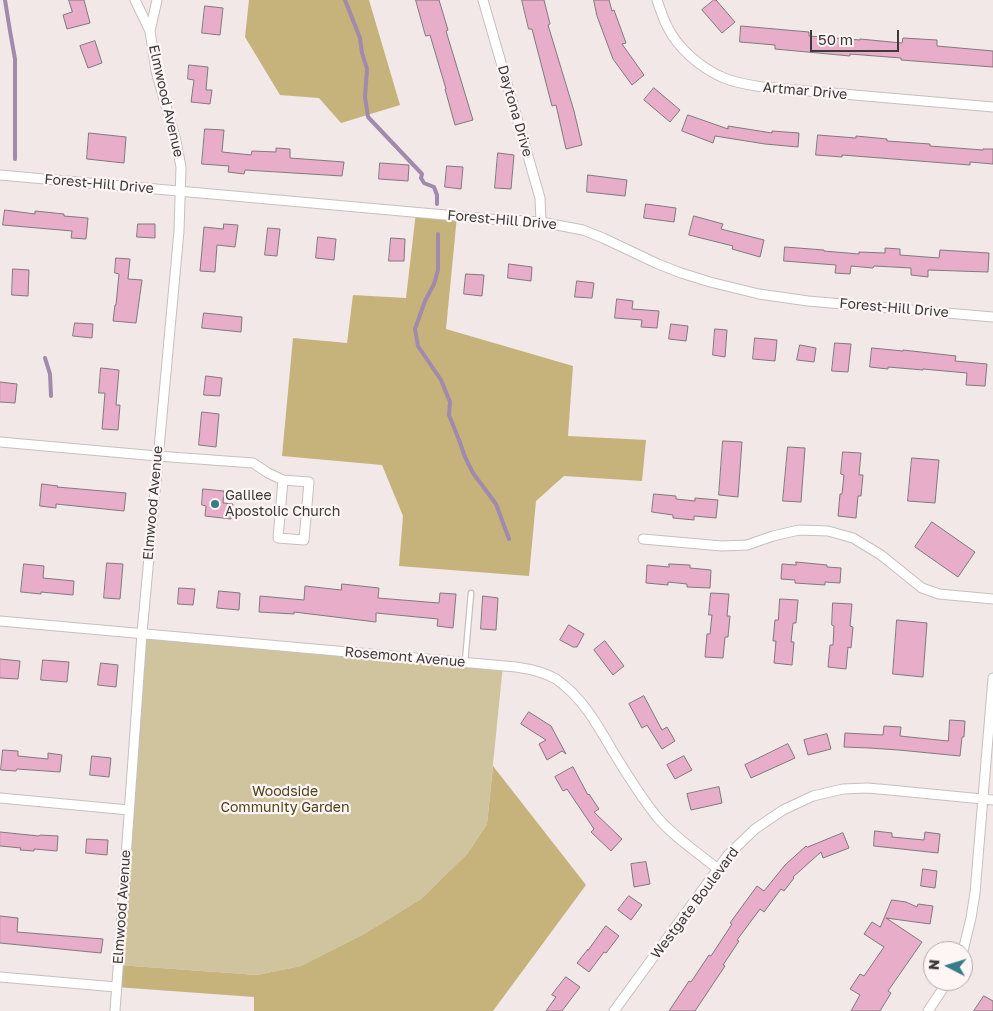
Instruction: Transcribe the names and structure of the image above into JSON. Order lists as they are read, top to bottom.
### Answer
{
  "streets": {
    "street": [
      "Artmar Drive",
      "Elmwood Avenue",
      "Daytona Drive",
      "Forest-Hill Drive",
      "Rosemont Avenue",
      "Westgate Boulevard"
    ]
  },
  "crossings": [
    ["Elmwood Avenue", "Forest-Hill Drive"],
    ["Elmwood Avenue", "Rosemont Avenue"],
    ["Daytona Drive", "Forest-Hill Drive"],
    ["Rosemont Avenue", "Westgate Boulevard"]
  ],
  "parks": ["Woodside Community Garden"],
  "places": ["Galilee Apostolic Church"],
  "scale_bar": "50 m",
  "north": "left"
}
